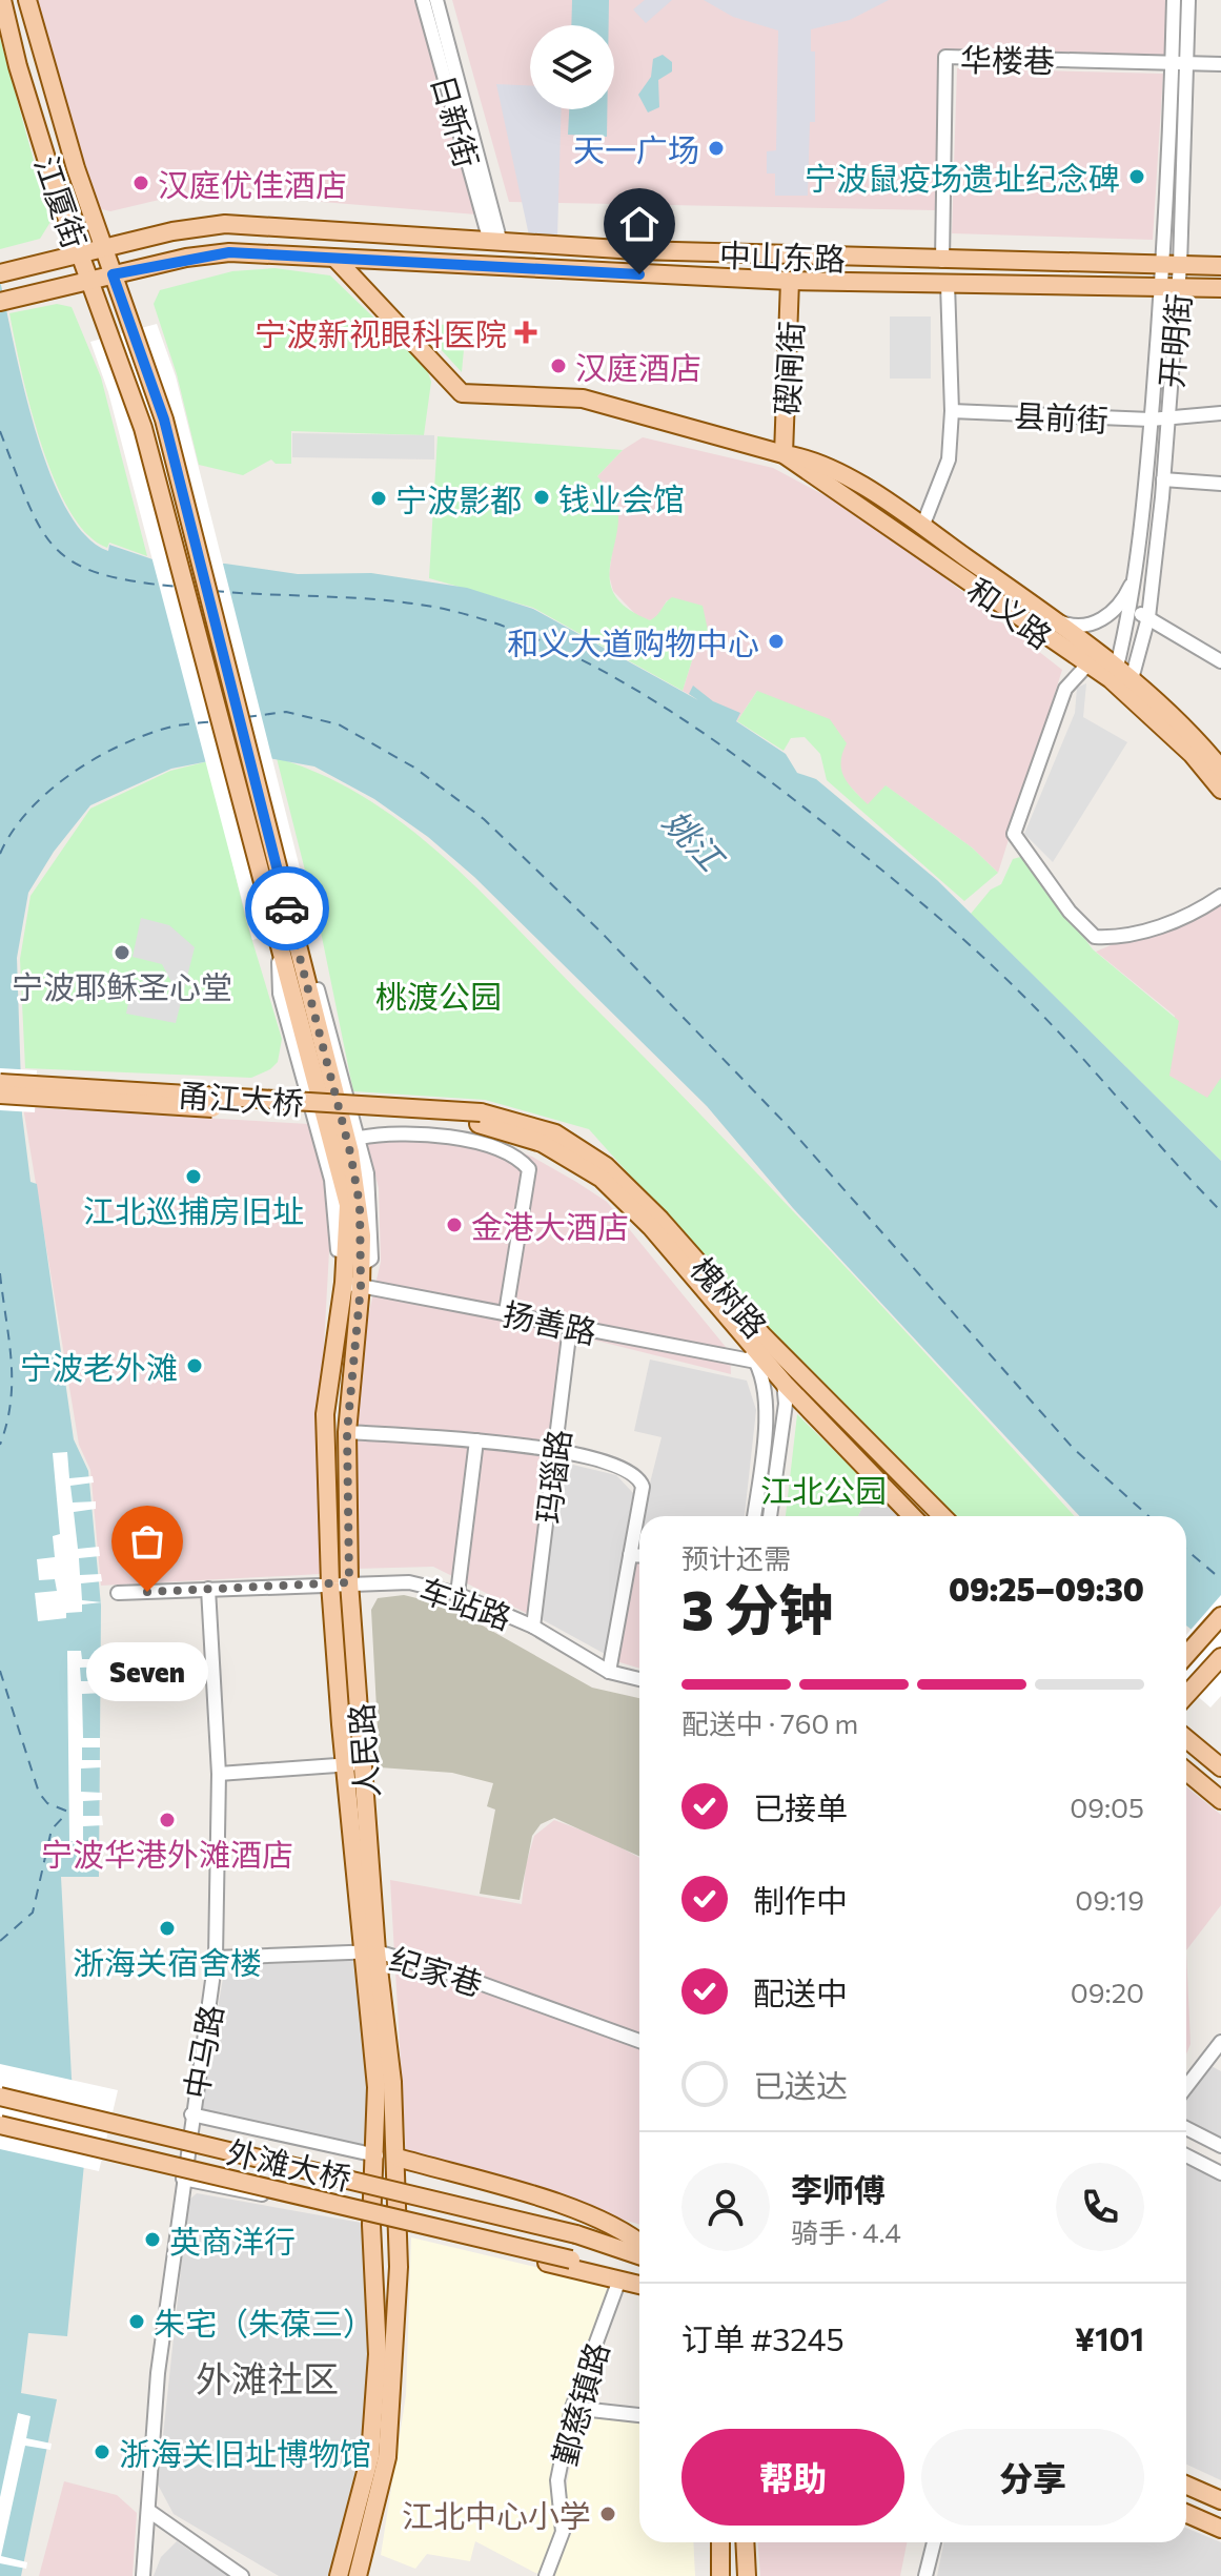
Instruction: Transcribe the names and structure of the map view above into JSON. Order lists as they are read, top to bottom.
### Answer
{
  "streets": {
    "main road": [
      "江厦街",
      "中山东路",
      "碶闸街",
      "和义路",
      "甬江大桥",
      "槐树路",
      "人民路",
      "外滩大桥"
    ],
    "street": [
      "华楼巷",
      "日新街",
      "开明街",
      "县前街",
      "扬善路",
      "玛瑙路",
      "车站路",
      "纪家巷",
      "中马路",
      "鄞慈镇路"
    ]
  },
  "crossings": [
    ["华楼巷", "中山东路"],
    ["华楼巷", "开明街"],
    ["日新街", "中山东路"],
    ["江厦街", "中山东路"],
    ["江厦街", "人民路"],
    ["中山东路", "开明街"],
    ["中山东路", "碶闸街"],
    ["中山东路", "和义路"],
    ["开明街", "县前街"],
    ["开明街", "和义路"],
    ["碶闸街", "和义路"],
    ["甬江大桥", "槐树路"],
    ["扬善路", "玛瑙路"],
    ["扬善路", "人民路"],
    ["玛瑙路", "车站路"],
    ["车站路", "人民路"],
    ["车站路", "中马路"],
    ["人民路", "纪家巷"],
    ["纪家巷", "中马路"]
  ],
  "districts": ["外滩社区"],
  "water": ["姚江"],
  "parks": ["桃渡公园", "江北公园"],
  "places": {
    "other": [
      "天一广场",
      "宁波鼠疫场遗址纪念碑",
      "汉庭优佳酒店",
      "汉庭酒店",
      "钱业会馆",
      "宁波影都",
      "和义大道购物中心",
      "宁波耶稣圣心堂",
      "江北巡捕房旧址",
      "金港大酒店",
      "宁波老外滩",
      "Seven",
      "宁波华港外滩酒店",
      "浙海关宿舍楼",
      "英商洋行",
      "朱宅（朱葆三）",
      "浙海关旧址博物馆",
      "江北中心小学"
    ],
    "health": ["宁波新视眼科医院"]
  },
  "page": {
    "heading": ["3 分钟", "预计还需", "09:25–09:30"],
    "panel": [
      "李师傅",
      "骑手 · 4.4",
      "订单 #3245",
      "¥101"
    ],
    "bubble": "Seven",
    "bar": "配送中 · 760 m",
    "list": [
      ["已接单", "09:05"],
      ["制作中", "09:19"],
      ["配送中", "09:20"],
      "已送达"
    ],
    "buttons": ["帮助", "分享"]
  }
}
